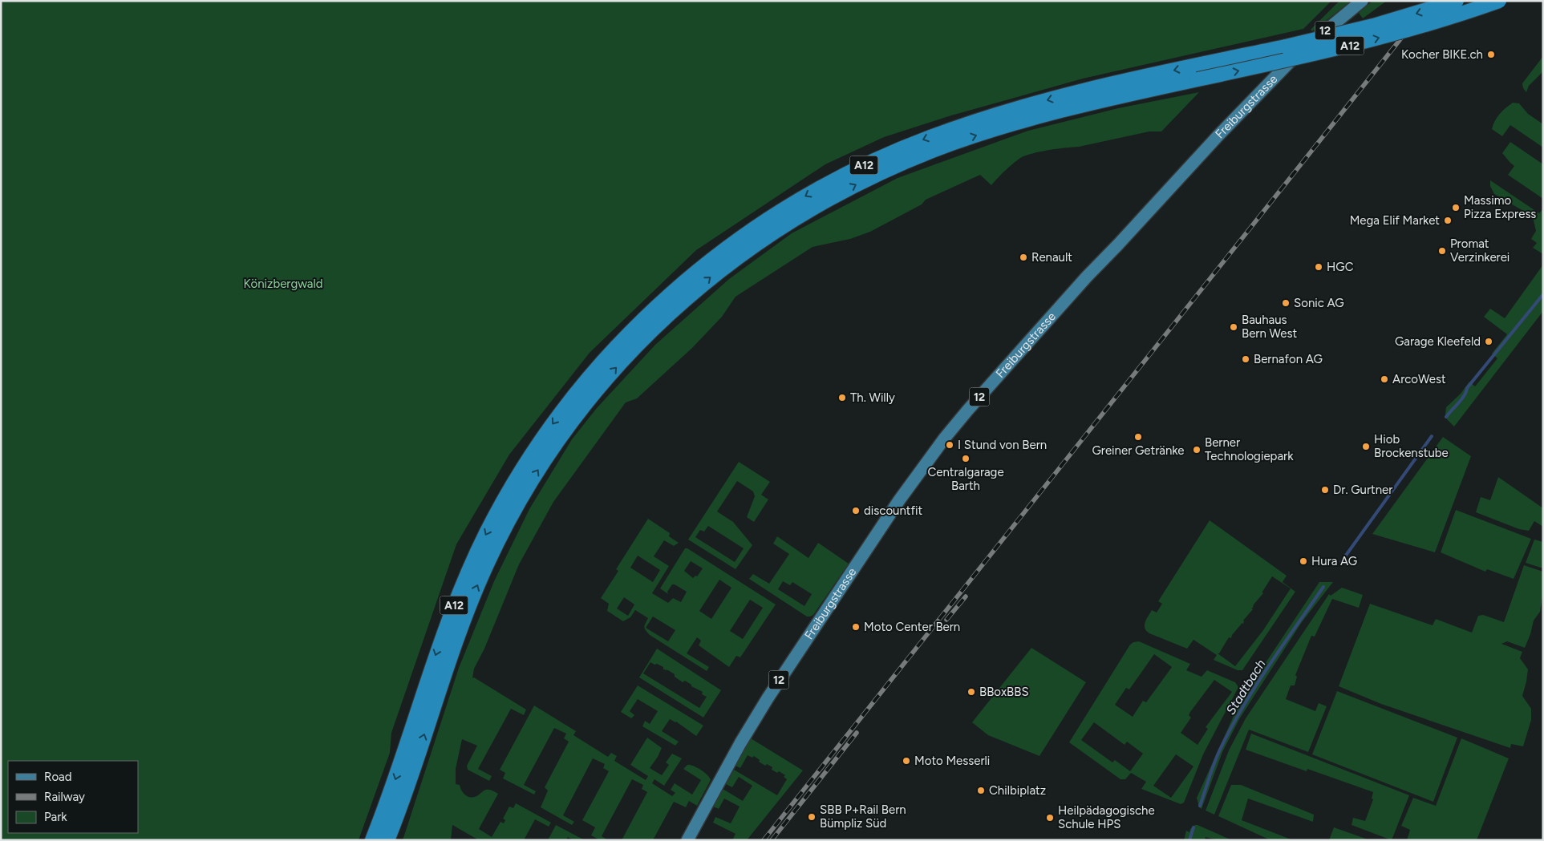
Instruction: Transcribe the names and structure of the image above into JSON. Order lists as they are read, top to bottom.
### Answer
{
  "streets": {
    "highway": ["A12"],
    "main road": ["12", "Freiburgstrasse"]
  },
  "water": ["Stadtbach"],
  "parks": ["Könizbergwald"],
  "places": [
    "Kocher BIKE.ch",
    "Massimo Pizza Express",
    "Mega Elif Market",
    "Promat Verzinkerei",
    "Renault",
    "HGC",
    "Sonic AG",
    "Bauhaus Bern West",
    "Garage Kleefeld",
    "Bernafon AG",
    "ArcoWest",
    "Th. Willy",
    "Greiner Getränke",
    "I Stund von Bern",
    "Hiob Brockenstube",
    "Berner Technologiepark",
    "Centralgarage Barth",
    "Dr. Gurtner",
    "discountfit",
    "Hura AG",
    "Moto Center Bern",
    "BBoxBBS",
    "Moto Messerli",
    "Chilbiplatz",
    "SBB P+Rail Bern Bümpliz Süd",
    "Heilpädagogische Schule HPS"
  ],
  "legend": ["Road", "Railway", "Park"]
}
